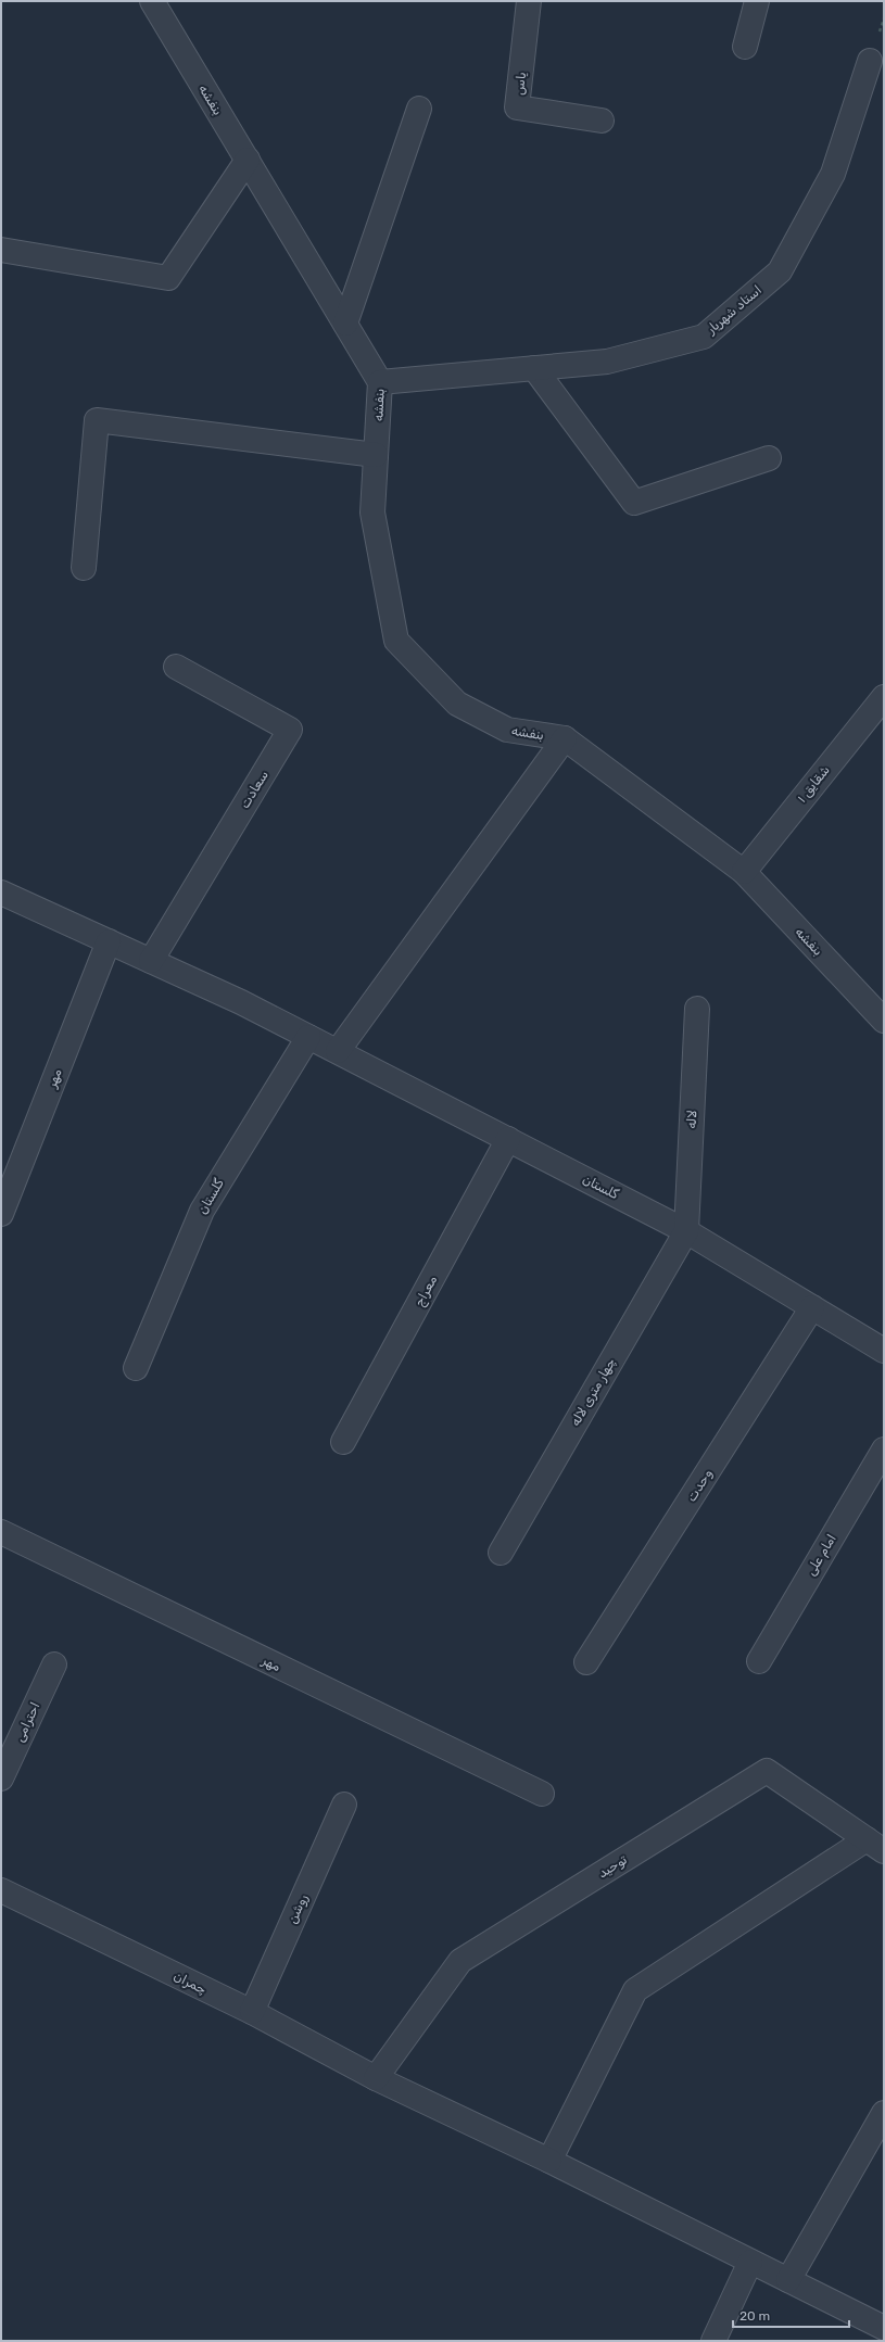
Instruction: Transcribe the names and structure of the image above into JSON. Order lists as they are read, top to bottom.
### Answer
{
  "streets": {
    "street": [
      "یاس",
      "بنفشه",
      "استاد شهریار",
      "شقایق ۱",
      "سعادت",
      "مهر",
      "لاله",
      "گلستان",
      "معراج",
      "چهار متری لاله",
      "وحدت",
      "امام علی",
      "احترامی",
      "توحید",
      "روشن",
      "چمران"
    ]
  },
  "crossings": [
    ["بنفشه", "استاد شهریار"],
    ["بنفشه", "شقایق ۱"],
    ["بنفشه", "گلستان"],
    ["سعادت", "گلستان"],
    ["مهر", "گلستان"],
    ["لاله", "گلستان"],
    ["لاله", "چهار متری لاله"],
    ["گلستان", "معراج"],
    ["گلستان", "چهار متری لاله"],
    ["گلستان", "وحدت"],
    ["توحید", "چمران"],
    ["روشن", "چمران"]
  ],
  "scale_bar": "20 m"
}
